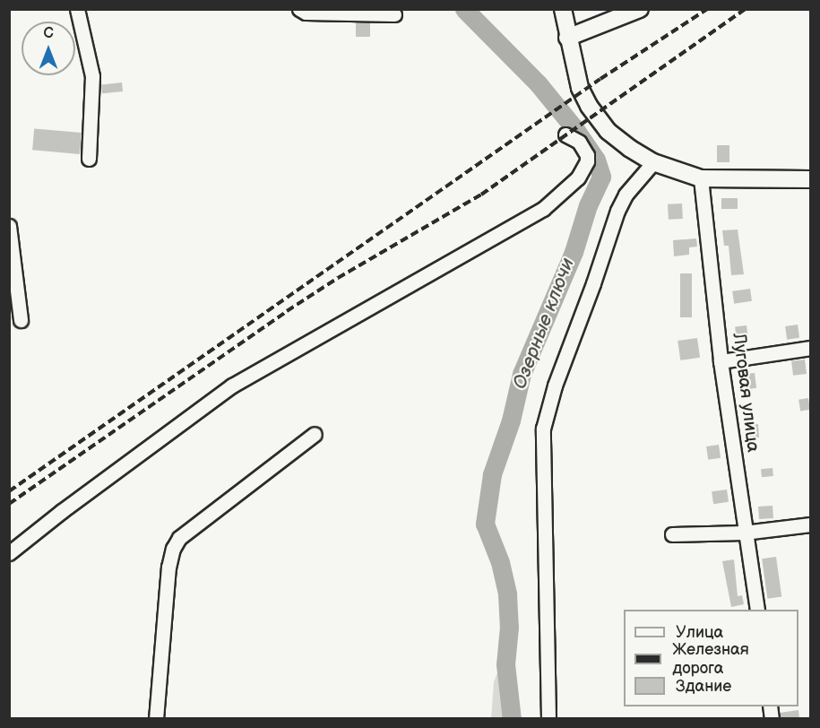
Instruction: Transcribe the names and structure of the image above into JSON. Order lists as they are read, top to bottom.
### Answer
{
  "streets": {
    "street": ["Луговая улица"]
  },
  "water": ["Озерные ключи"],
  "legend": ["Улица", "Железная дорога", "Здание"],
  "north": "top"
}
